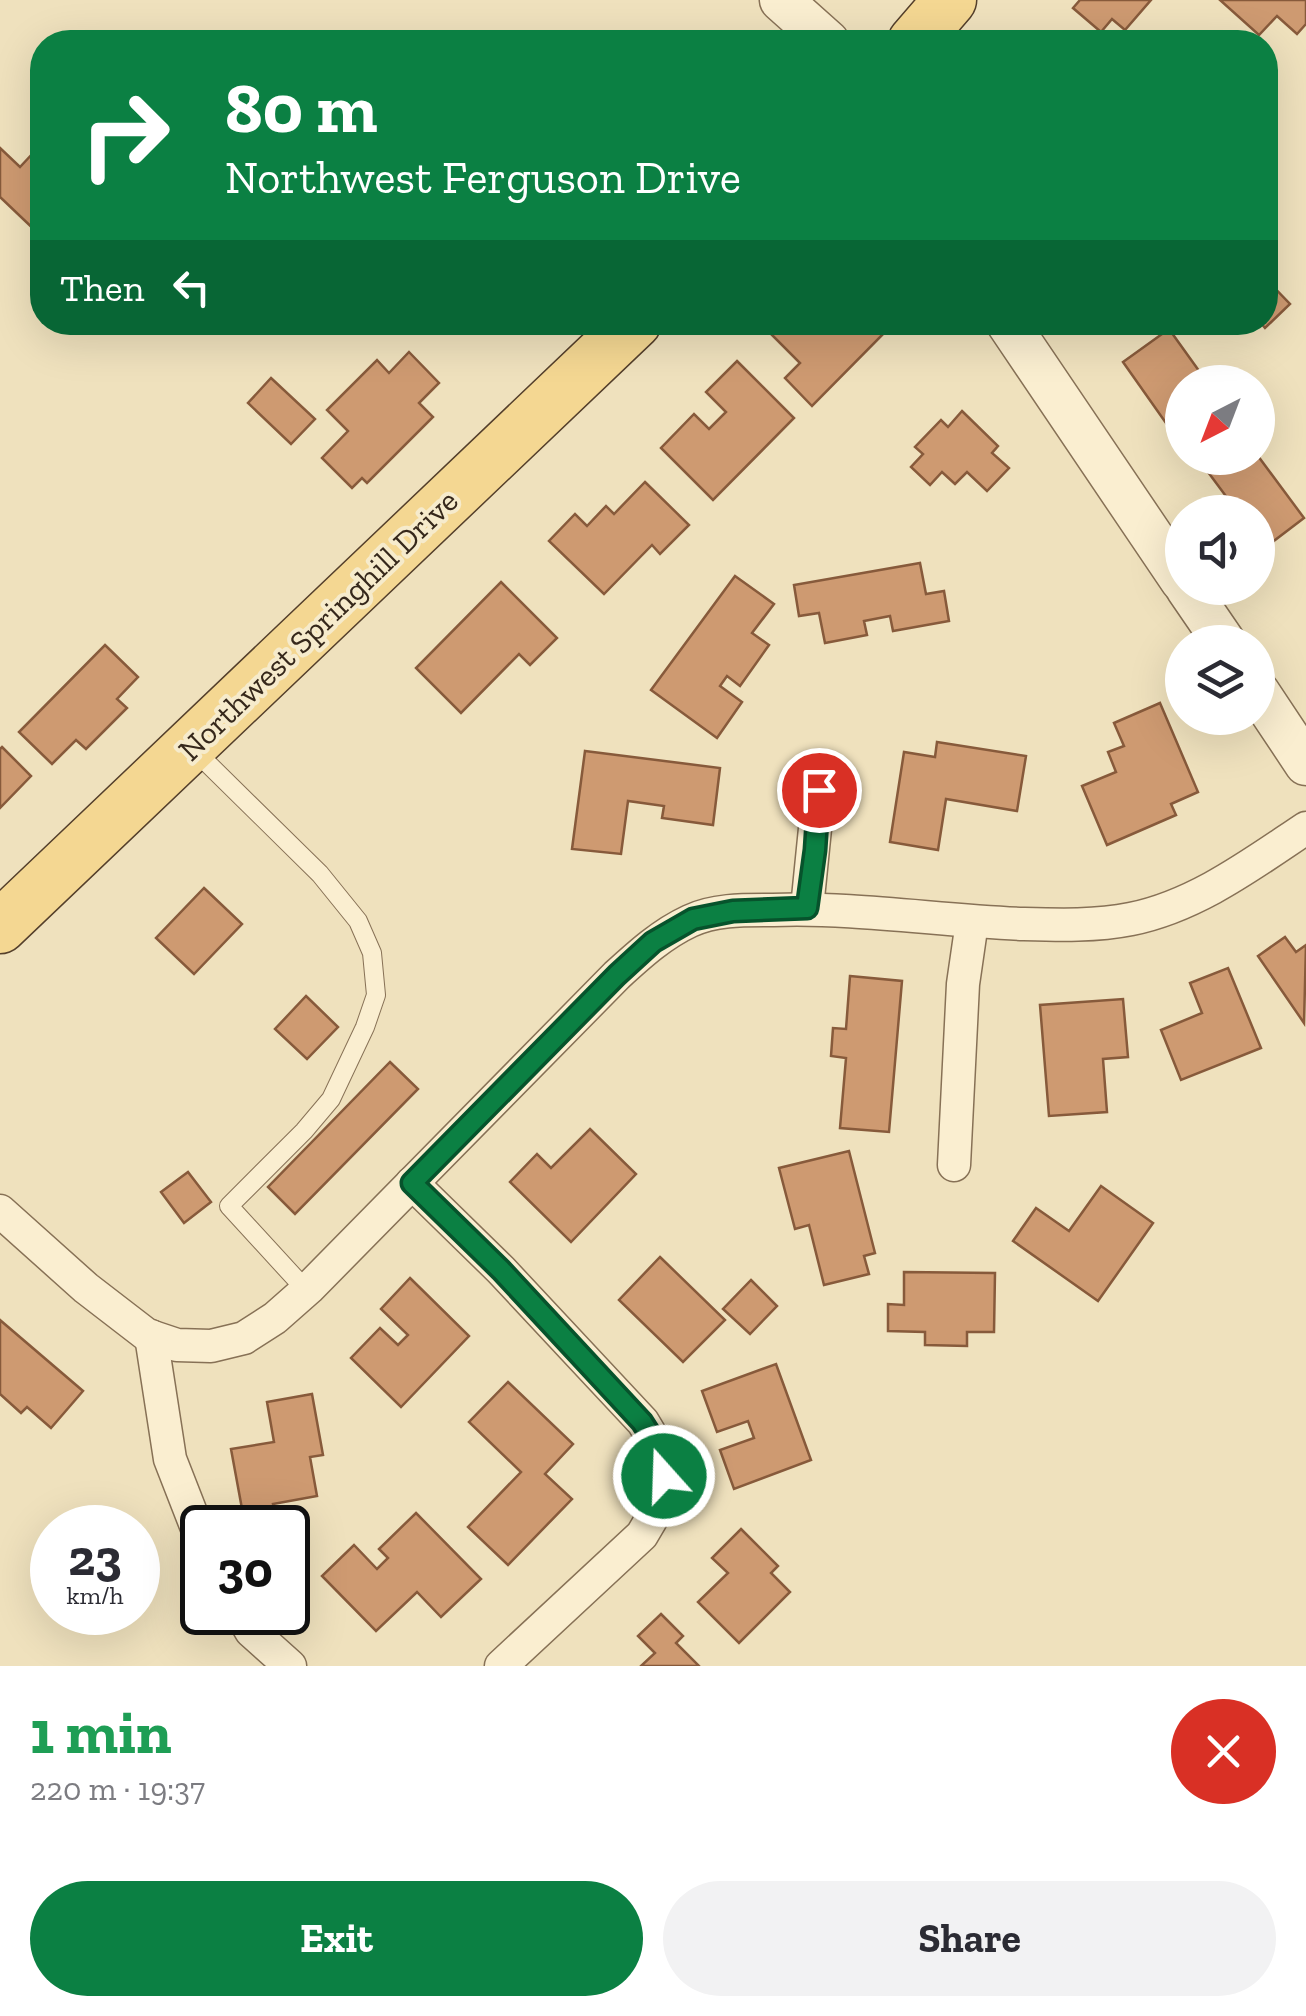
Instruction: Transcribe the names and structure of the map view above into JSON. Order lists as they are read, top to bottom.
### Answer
{
  "streets": {
    "main road": ["Northwest Springhill Drive"]
  },
  "north": "bottom left",
  "page": {
    "turn": ["80 m", "Northwest Ferguson Drive"],
    "then": "Then",
    "speed": "23 km/h",
    "limit": "30",
    "heading": ["1 min", "220 m · 19:37"],
    "buttons": ["Exit", "Share"]
  }
}
